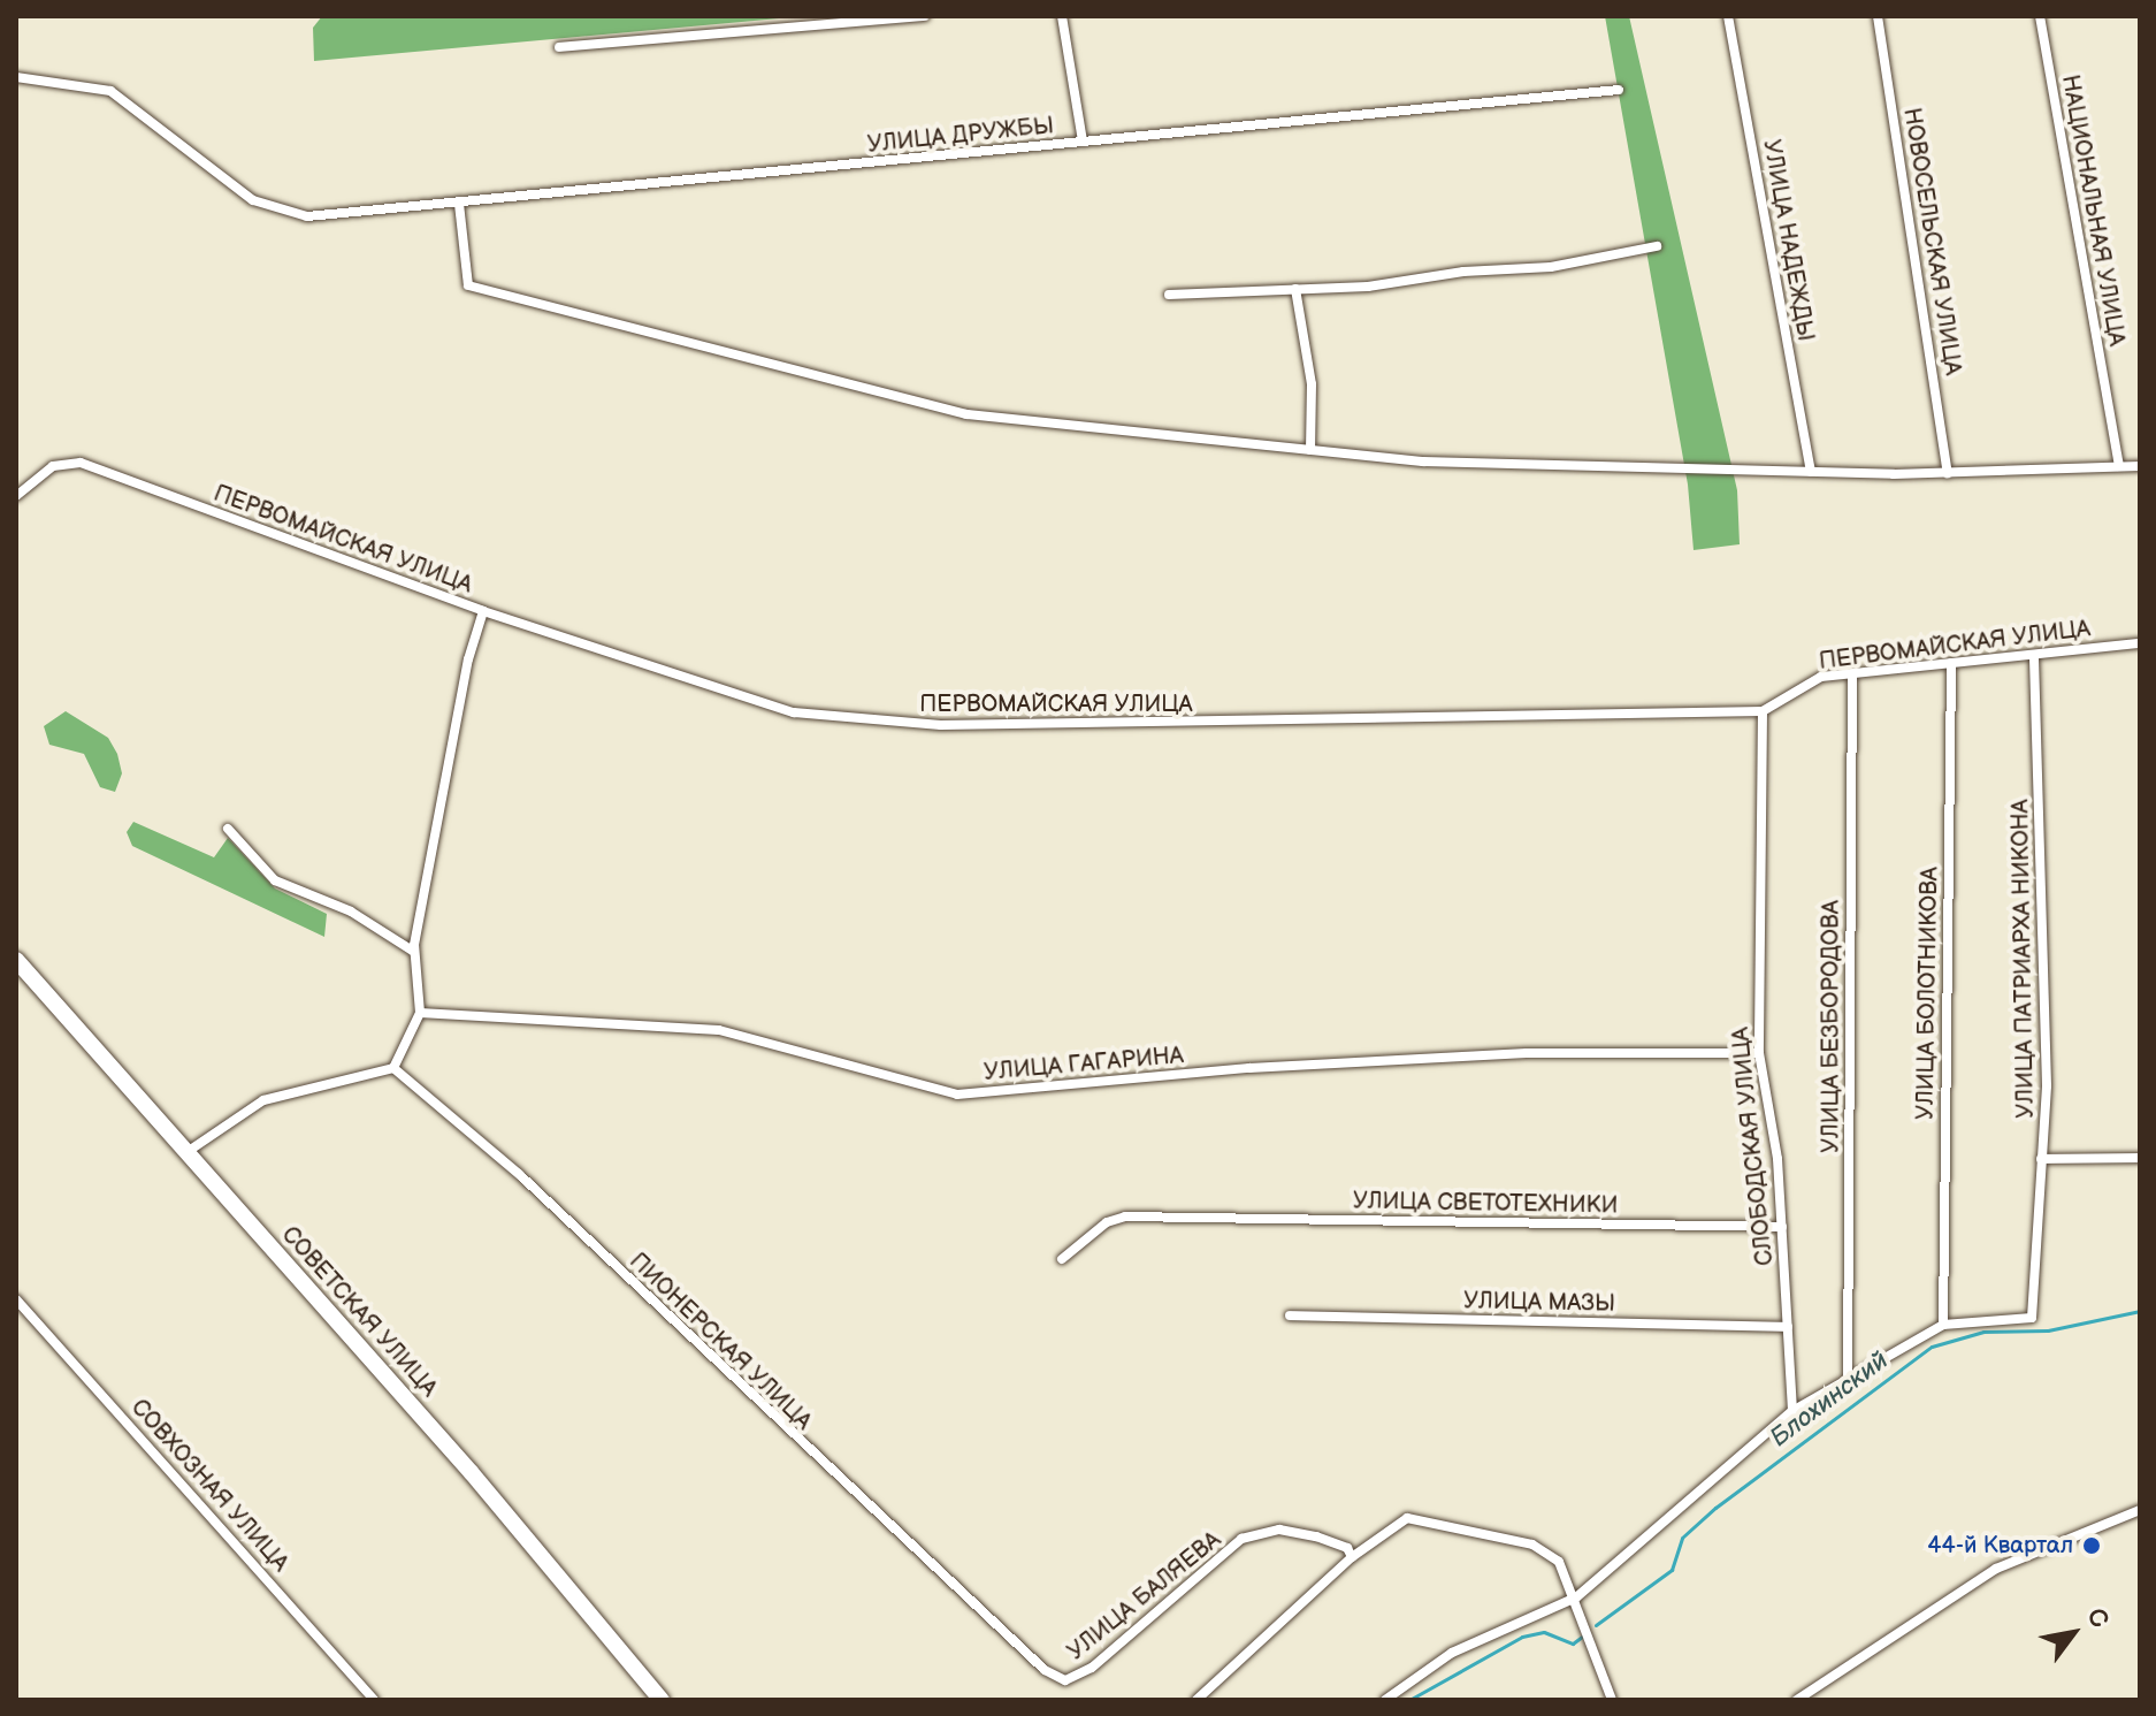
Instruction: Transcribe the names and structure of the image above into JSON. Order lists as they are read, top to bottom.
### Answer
{
  "streets": {
    "main road": ["СОВЕТСКАЯ УЛИЦА"],
    "street": [
      "УЛИЦА ДРУЖБЫ",
      "НАЦИОНАЛЬНАЯ УЛИЦА",
      "УЛИЦА НАДЕЖДЫ",
      "НОВОСЕЛЬСКАЯ УЛИЦА",
      "ПЕРВОМАЙСКАЯ УЛИЦА",
      "УЛИЦА ПАТРИАРХА НИКОНА",
      "УЛИЦА БОЛОТНИКОВА",
      "УЛИЦА БЕЗБОРОДОВА",
      "УЛИЦА ГАГАРИНА",
      "СЛОБОДСКАЯ УЛИЦА",
      "УЛИЦА СВЕТОТЕХНИКИ",
      "УЛИЦА МАЗЫ",
      "ПИОНЕРСКАЯ УЛИЦА",
      "СОВХОЗНАЯ УЛИЦА",
      "УЛИЦА БАЛЯЕВА"
    ]
  },
  "crossings": [
    ["ПЕРВОМАЙСКАЯ УЛИЦА", "УЛИЦА ПАТРИАРХА НИКОНА"],
    ["ПЕРВОМАЙСКАЯ УЛИЦА", "УЛИЦА БОЛОТНИКОВА"],
    ["ПЕРВОМАЙСКАЯ УЛИЦА", "УЛИЦА БЕЗБОРОДОВА"],
    ["ПЕРВОМАЙСКАЯ УЛИЦА", "СЛОБОДСКАЯ УЛИЦА"],
    ["УЛИЦА ПАТРИАРХА НИКОНА", "УЛИЦА БОЛОТНИКОВА"],
    ["УЛИЦА ГАГАРИНА", "СЛОБОДСКАЯ УЛИЦА"],
    ["СЛОБОДСКАЯ УЛИЦА", "УЛИЦА СВЕТОТЕХНИКИ"],
    ["СЛОБОДСКАЯ УЛИЦА", "УЛИЦА МАЗЫ"],
    ["ПИОНЕРСКАЯ УЛИЦА", "УЛИЦА БАЛЯЕВА"]
  ],
  "water": ["Блохинский"],
  "places": ["44-й Квартал"],
  "north": "top right"
}
